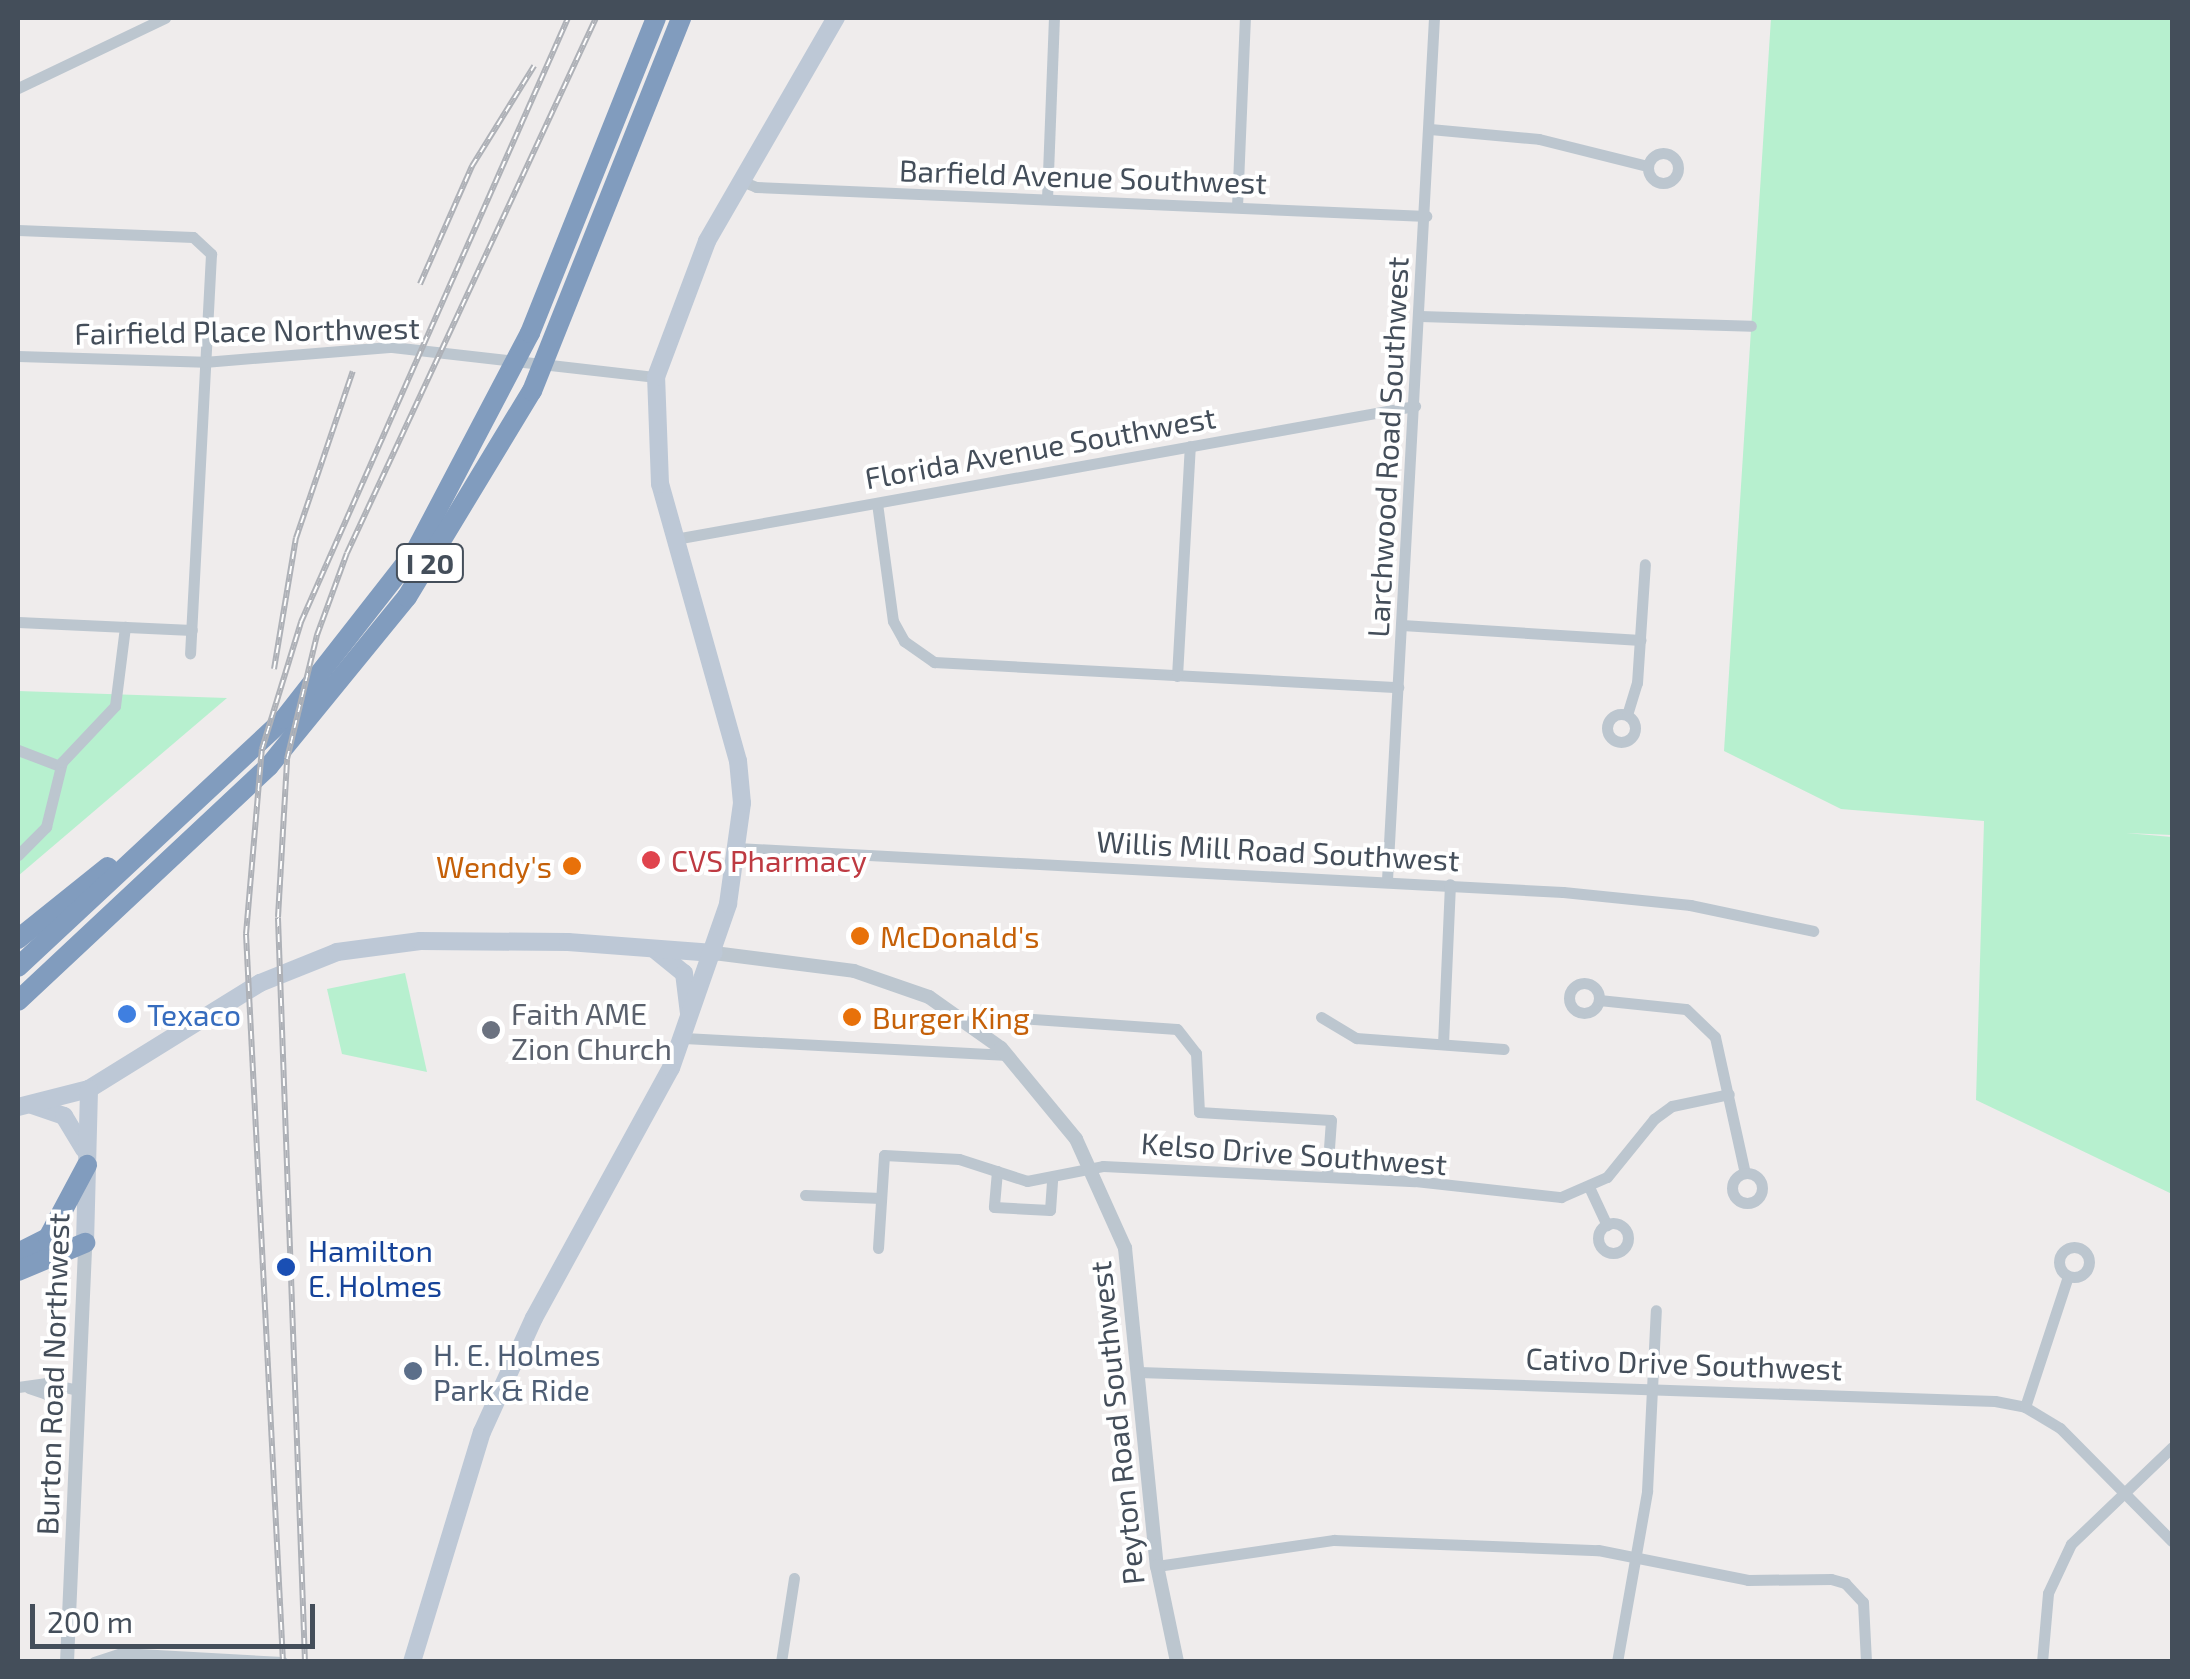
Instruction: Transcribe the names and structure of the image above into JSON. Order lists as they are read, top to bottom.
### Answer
{
  "streets": {
    "highway": ["I 20"],
    "main road": ["Burton Road Northwest"],
    "street": [
      "Barfield Avenue Southwest",
      "Fairfield Place Northwest",
      "Florida Avenue Southwest",
      "Larchwood Road Southwest",
      "Willis Mill Road Southwest",
      "Kelso Drive Southwest",
      "Cativo Drive Southwest",
      "Peyton Road Southwest"
    ]
  },
  "crossings": [
    ["Barfield Avenue Southwest", "Larchwood Road Southwest"],
    ["Florida Avenue Southwest", "Larchwood Road Southwest"],
    ["Larchwood Road Southwest", "Willis Mill Road Southwest"],
    ["Kelso Drive Southwest", "Peyton Road Southwest"],
    ["Cativo Drive Southwest", "Peyton Road Southwest"]
  ],
  "places": [
    "CVS Pharmacy",
    "Wendy's",
    "McDonald's",
    "Texaco",
    "Burger King",
    "Faith AME Zion Church",
    "Hamilton E. Holmes",
    "H. E. Holmes Park & Ride"
  ],
  "scale_bar": "200 m"
}
